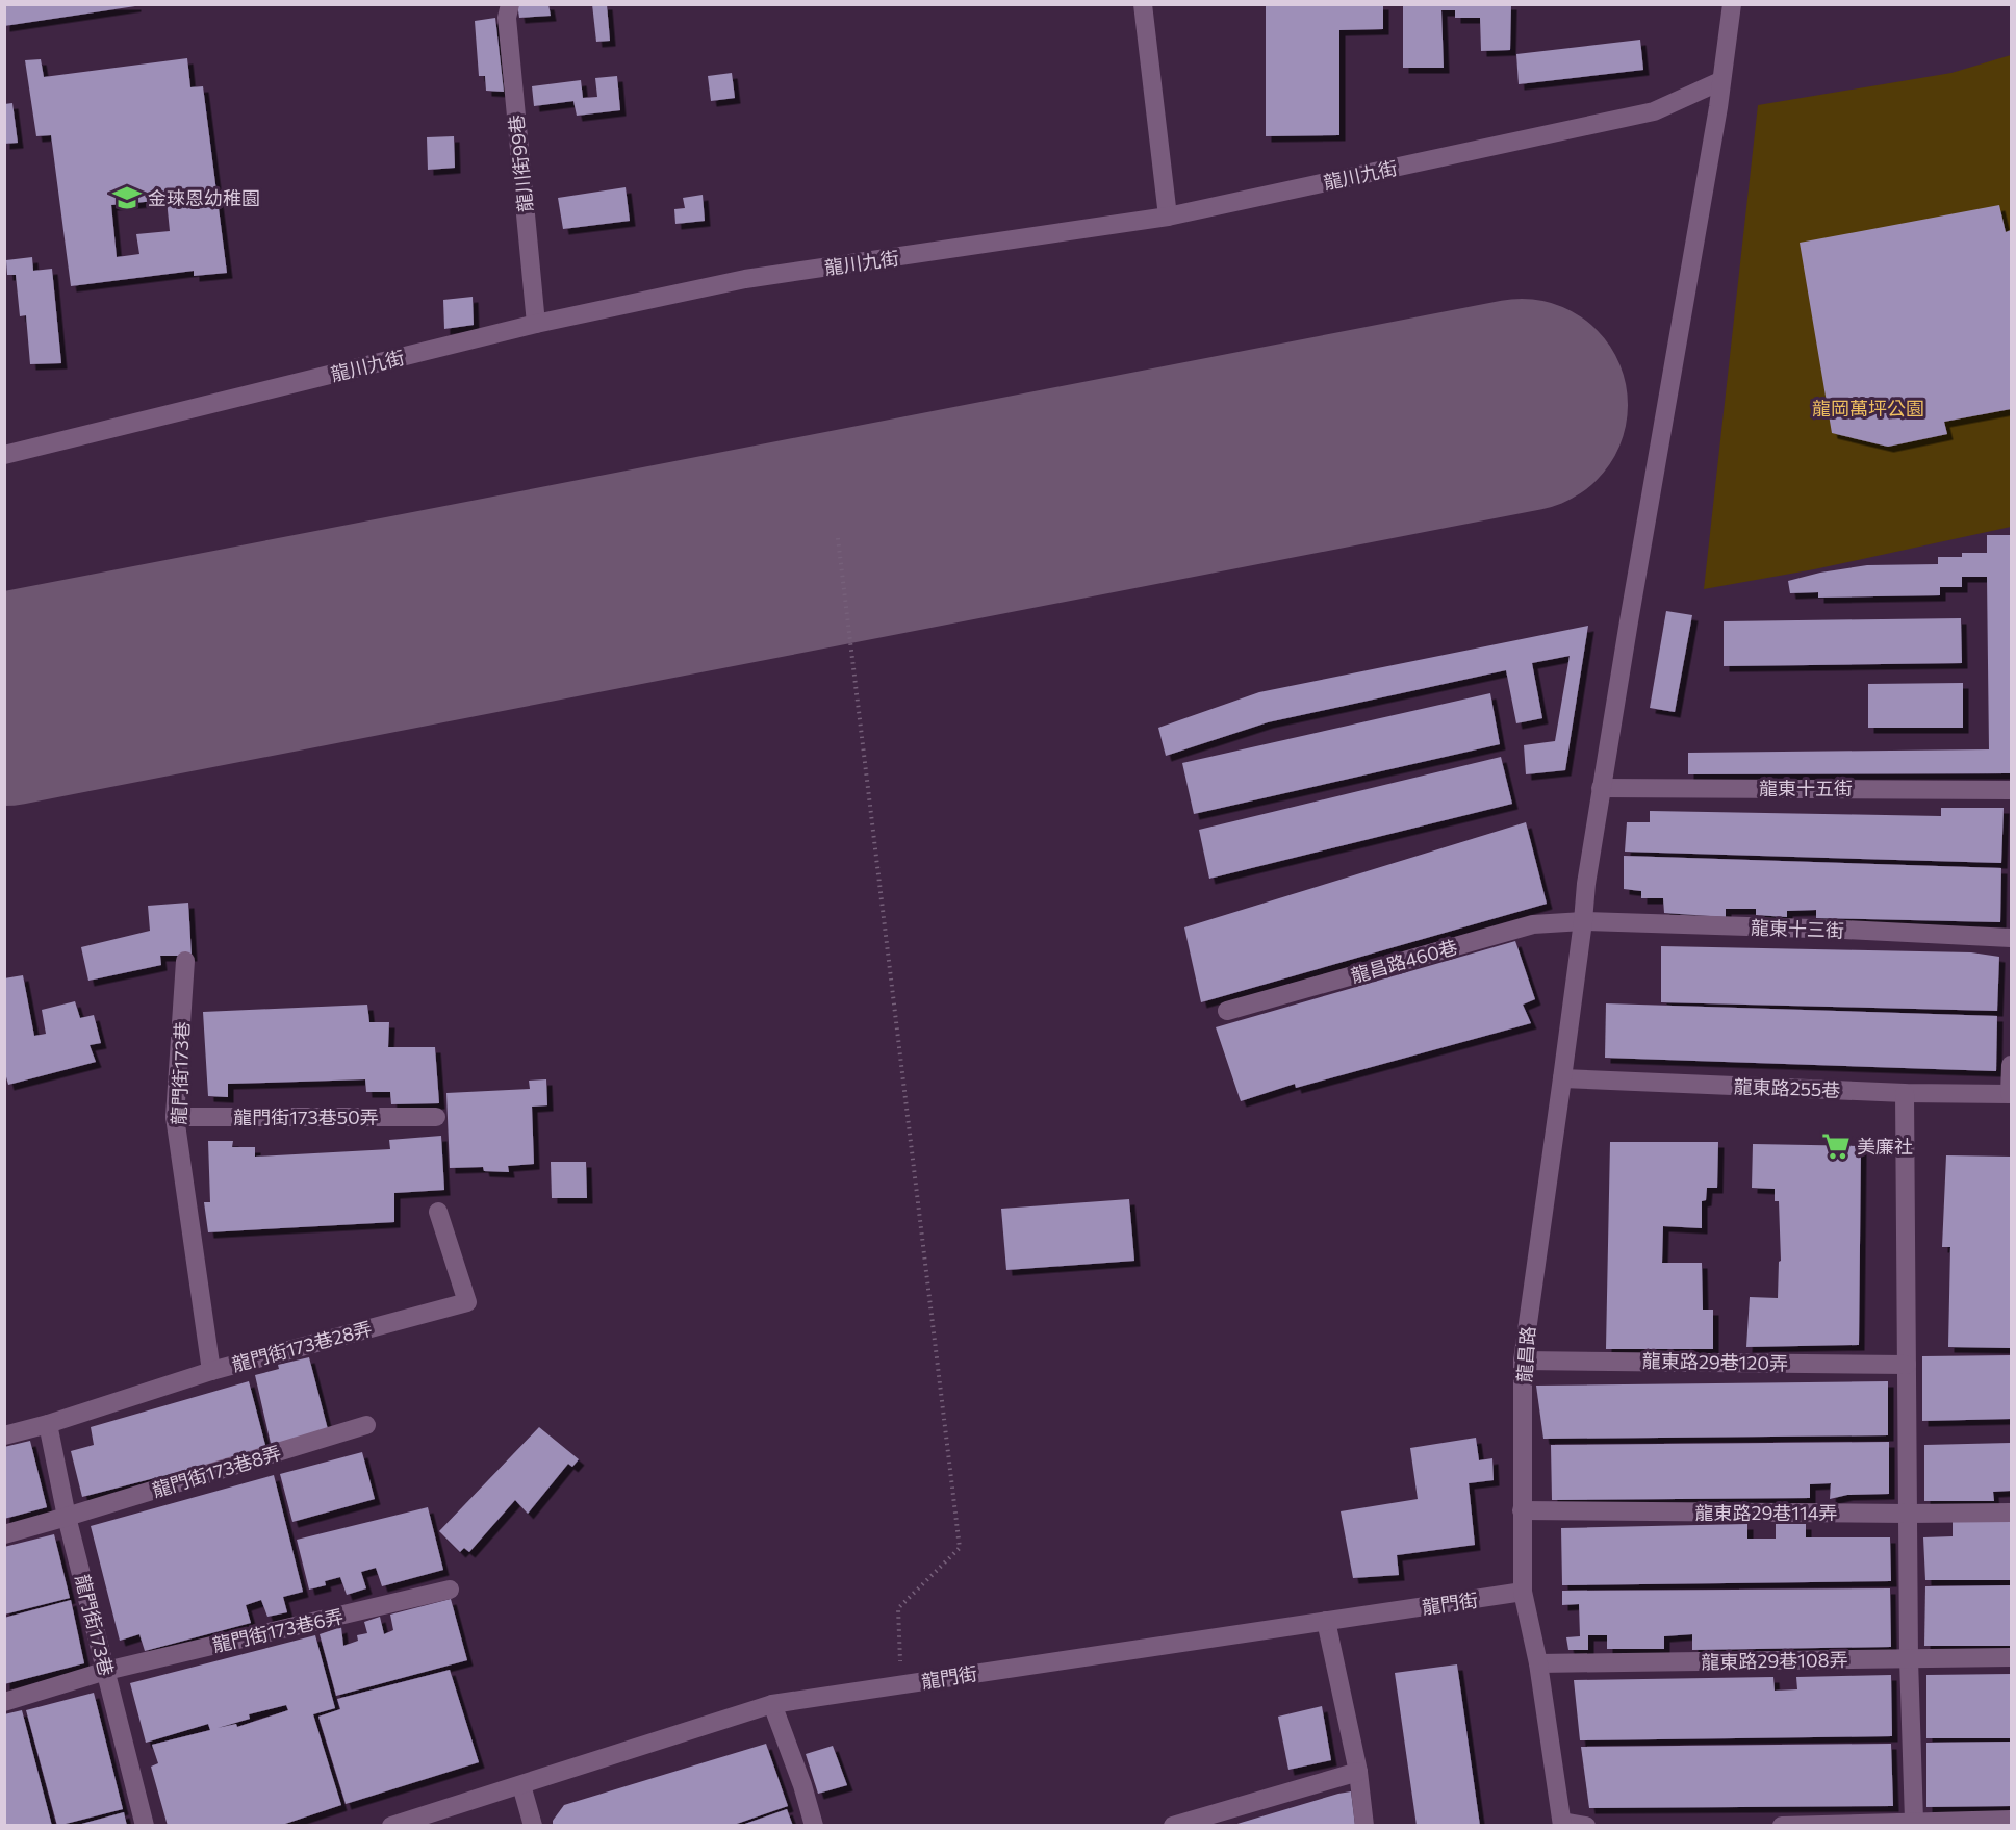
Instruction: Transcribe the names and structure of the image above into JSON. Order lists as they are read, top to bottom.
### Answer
{
  "streets": {
    "street": [
      "龍川街99巷",
      "龍川九街",
      "龍東十五街",
      "龍東十三街",
      "龍昌路460巷",
      "龍門街173巷",
      "龍東路255巷",
      "龍門街173巷50弄",
      "龍門街173巷28弄",
      "龍昌路",
      "龍東路29巷120弄",
      "龍門街173巷8弄",
      "龍東路29巷114弄",
      "龍門街",
      "龍門街173巷6弄",
      "龍東路29巷108弄"
    ]
  },
  "crossings": [
    ["龍川街99巷", "龍川九街"],
    ["龍川九街", "龍昌路"],
    ["龍東十五街", "龍昌路"],
    ["龍東十三街", "龍昌路460巷"],
    ["龍東十三街", "龍昌路"],
    ["龍昌路460巷", "龍昌路"],
    ["龍門街173巷", "龍門街173巷50弄"],
    ["龍門街173巷", "龍門街173巷28弄"],
    ["龍門街173巷", "龍門街173巷8弄"],
    ["龍門街173巷", "龍門街173巷6弄"],
    ["龍東路255巷", "龍昌路"],
    ["龍昌路", "龍東路29巷120弄"],
    ["龍昌路", "龍東路29巷114弄"],
    ["龍昌路", "龍門街"],
    ["龍昌路", "龍東路29巷108弄"]
  ],
  "parks": ["龍岡萬坪公園"],
  "places": {
    "school or university": ["金琜恩幼稚園"],
    "supermarket": ["美廉社"]
  }
}
